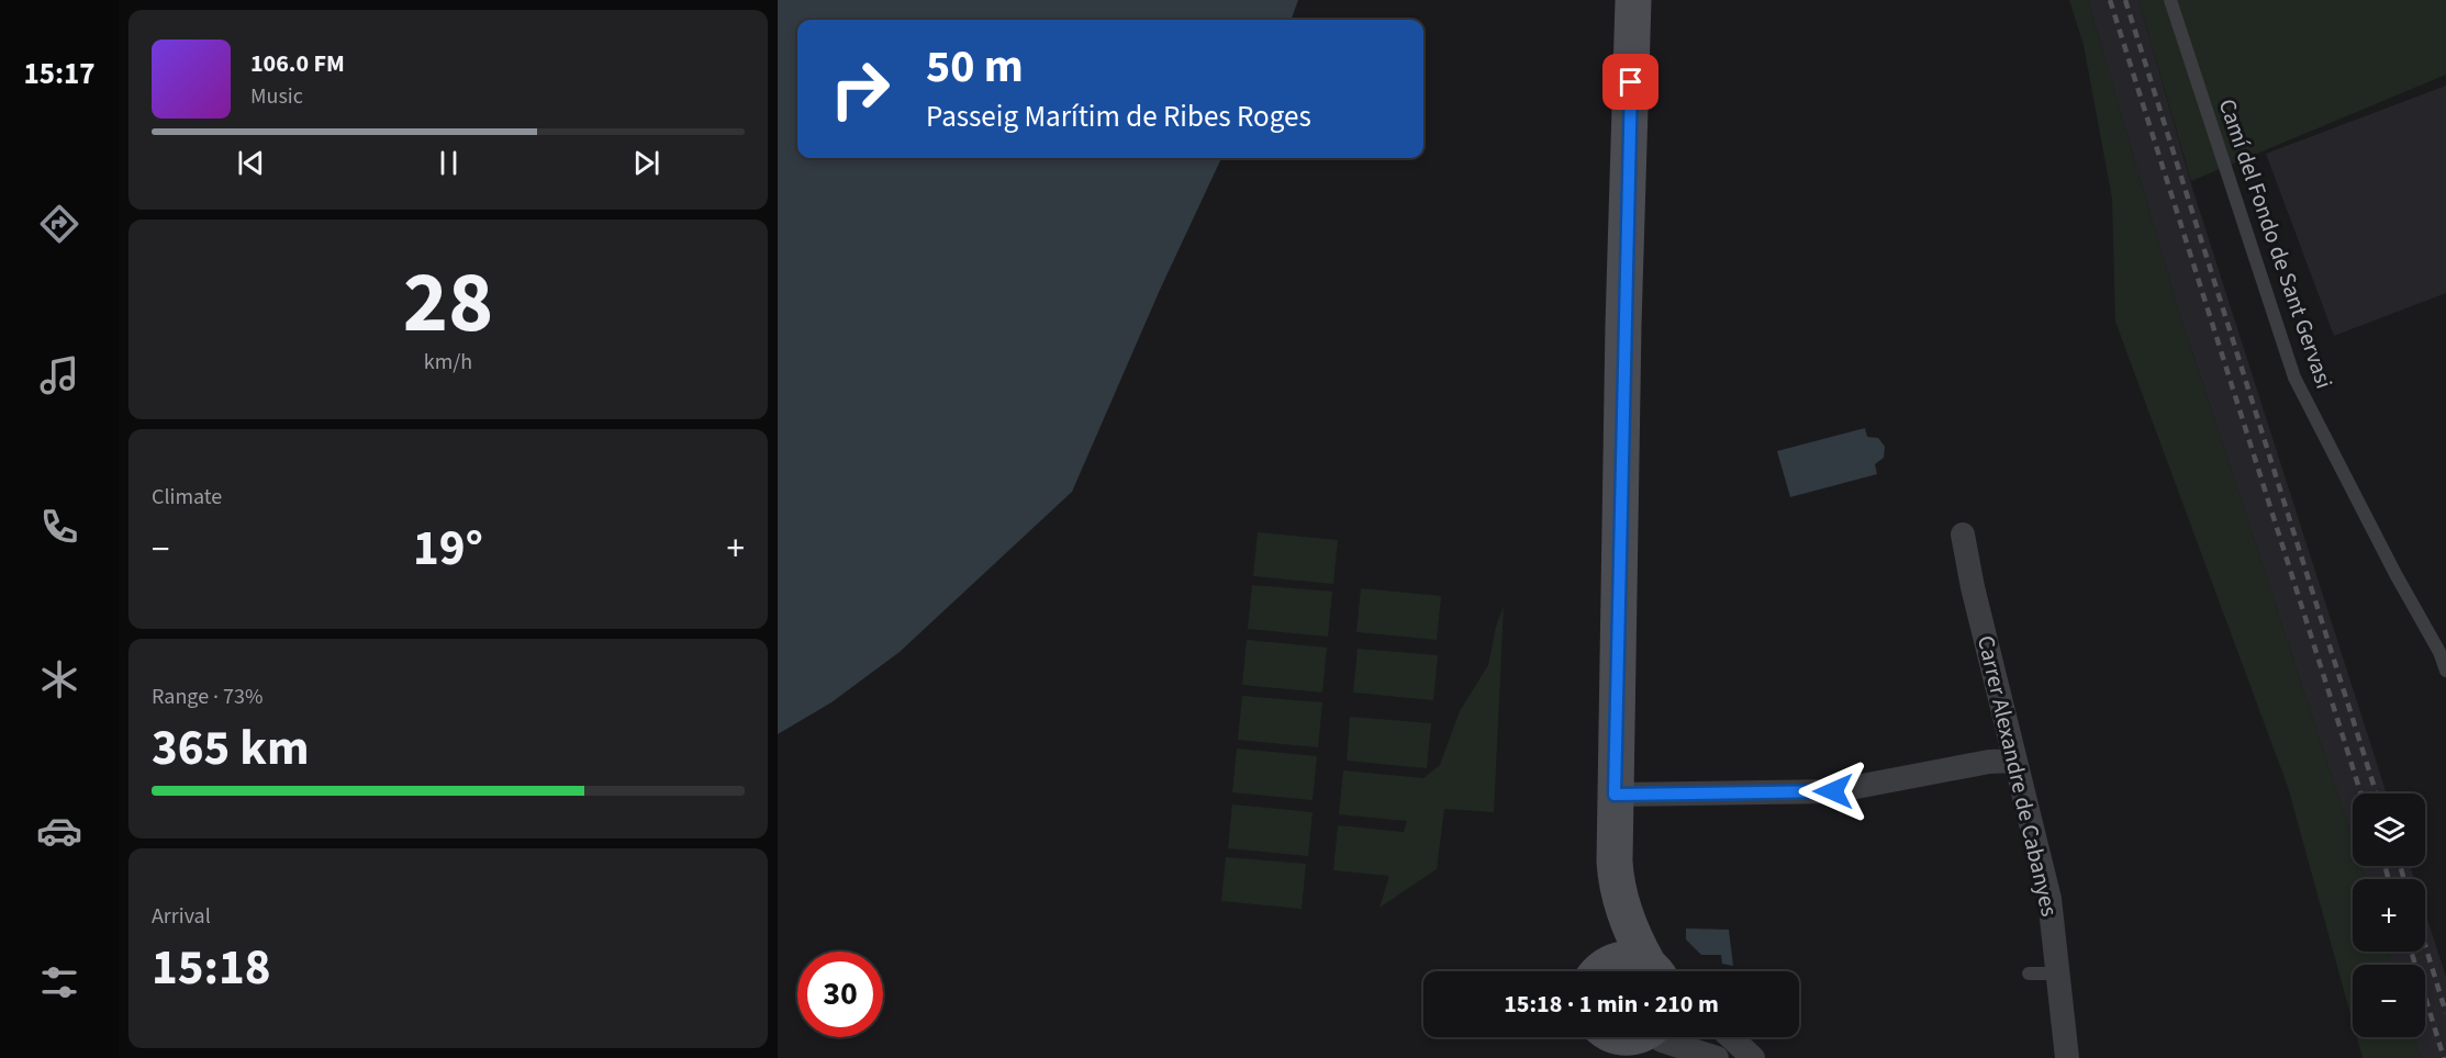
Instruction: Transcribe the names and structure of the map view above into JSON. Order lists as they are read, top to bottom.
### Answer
{
  "streets": {
    "street": ["Carrer Alexandre de Cabanyes"],
    "lane": ["Camí del Fondo de Sant Gervasi"]
  },
  "page": {
    "tabs": "15:17",
    "turn": ["50 m", "Passeig Marítim de Ribes Roges"],
    "song": ["106.0 FM", "Music"],
    "tile": [
      ["28", "km/h"],
      "Climate",
      ["Range · 73%", "365 km"],
      ["Arrival", "15:18"]
    ],
    "heat": ["−", "19°", "+"],
    "map_buttons": ["+", "−"],
    "limit": "30",
    "trip": "15:18 · 1 min · 210 m"
  }
}
